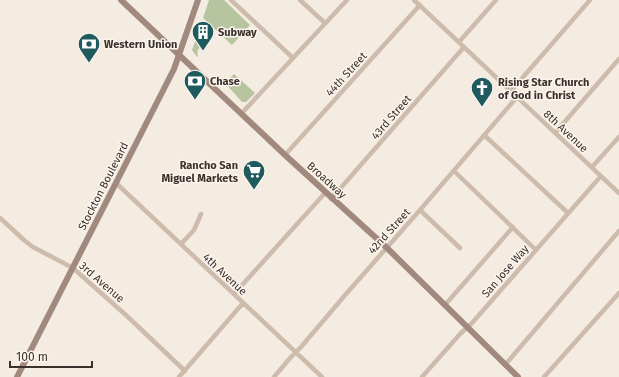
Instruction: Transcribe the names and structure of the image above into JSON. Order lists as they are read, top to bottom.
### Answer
{
  "streets": {
    "main road": ["Broadway", "Stockton Boulevard"],
    "street": [
      "44th Street",
      "43rd Street",
      "8th Avenue",
      "42nd Street",
      "San Jose Way",
      "4th Avenue",
      "3rd Avenue"
    ]
  },
  "crossings": [
    ["44th Street", "8th Avenue"],
    ["44th Street", "Broadway"],
    ["43rd Street", "8th Avenue"],
    ["43rd Street", "Broadway"],
    ["8th Avenue", "42nd Street"],
    ["8th Avenue", "San Jose Way"],
    ["Broadway", "Stockton Boulevard"],
    ["Broadway", "42nd Street"],
    ["Broadway", "San Jose Way"],
    ["Stockton Boulevard", "4th Avenue"],
    ["Stockton Boulevard", "3rd Avenue"],
    ["42nd Street", "4th Avenue"]
  ],
  "places": {
    "building": ["Subway"],
    "bank": ["Western Union", "Chase"],
    "church": ["Rising Star Church of God in Christ"],
    "supermarket": ["Rancho San Miguel Markets"]
  },
  "scale_bar": "100 m"
}
